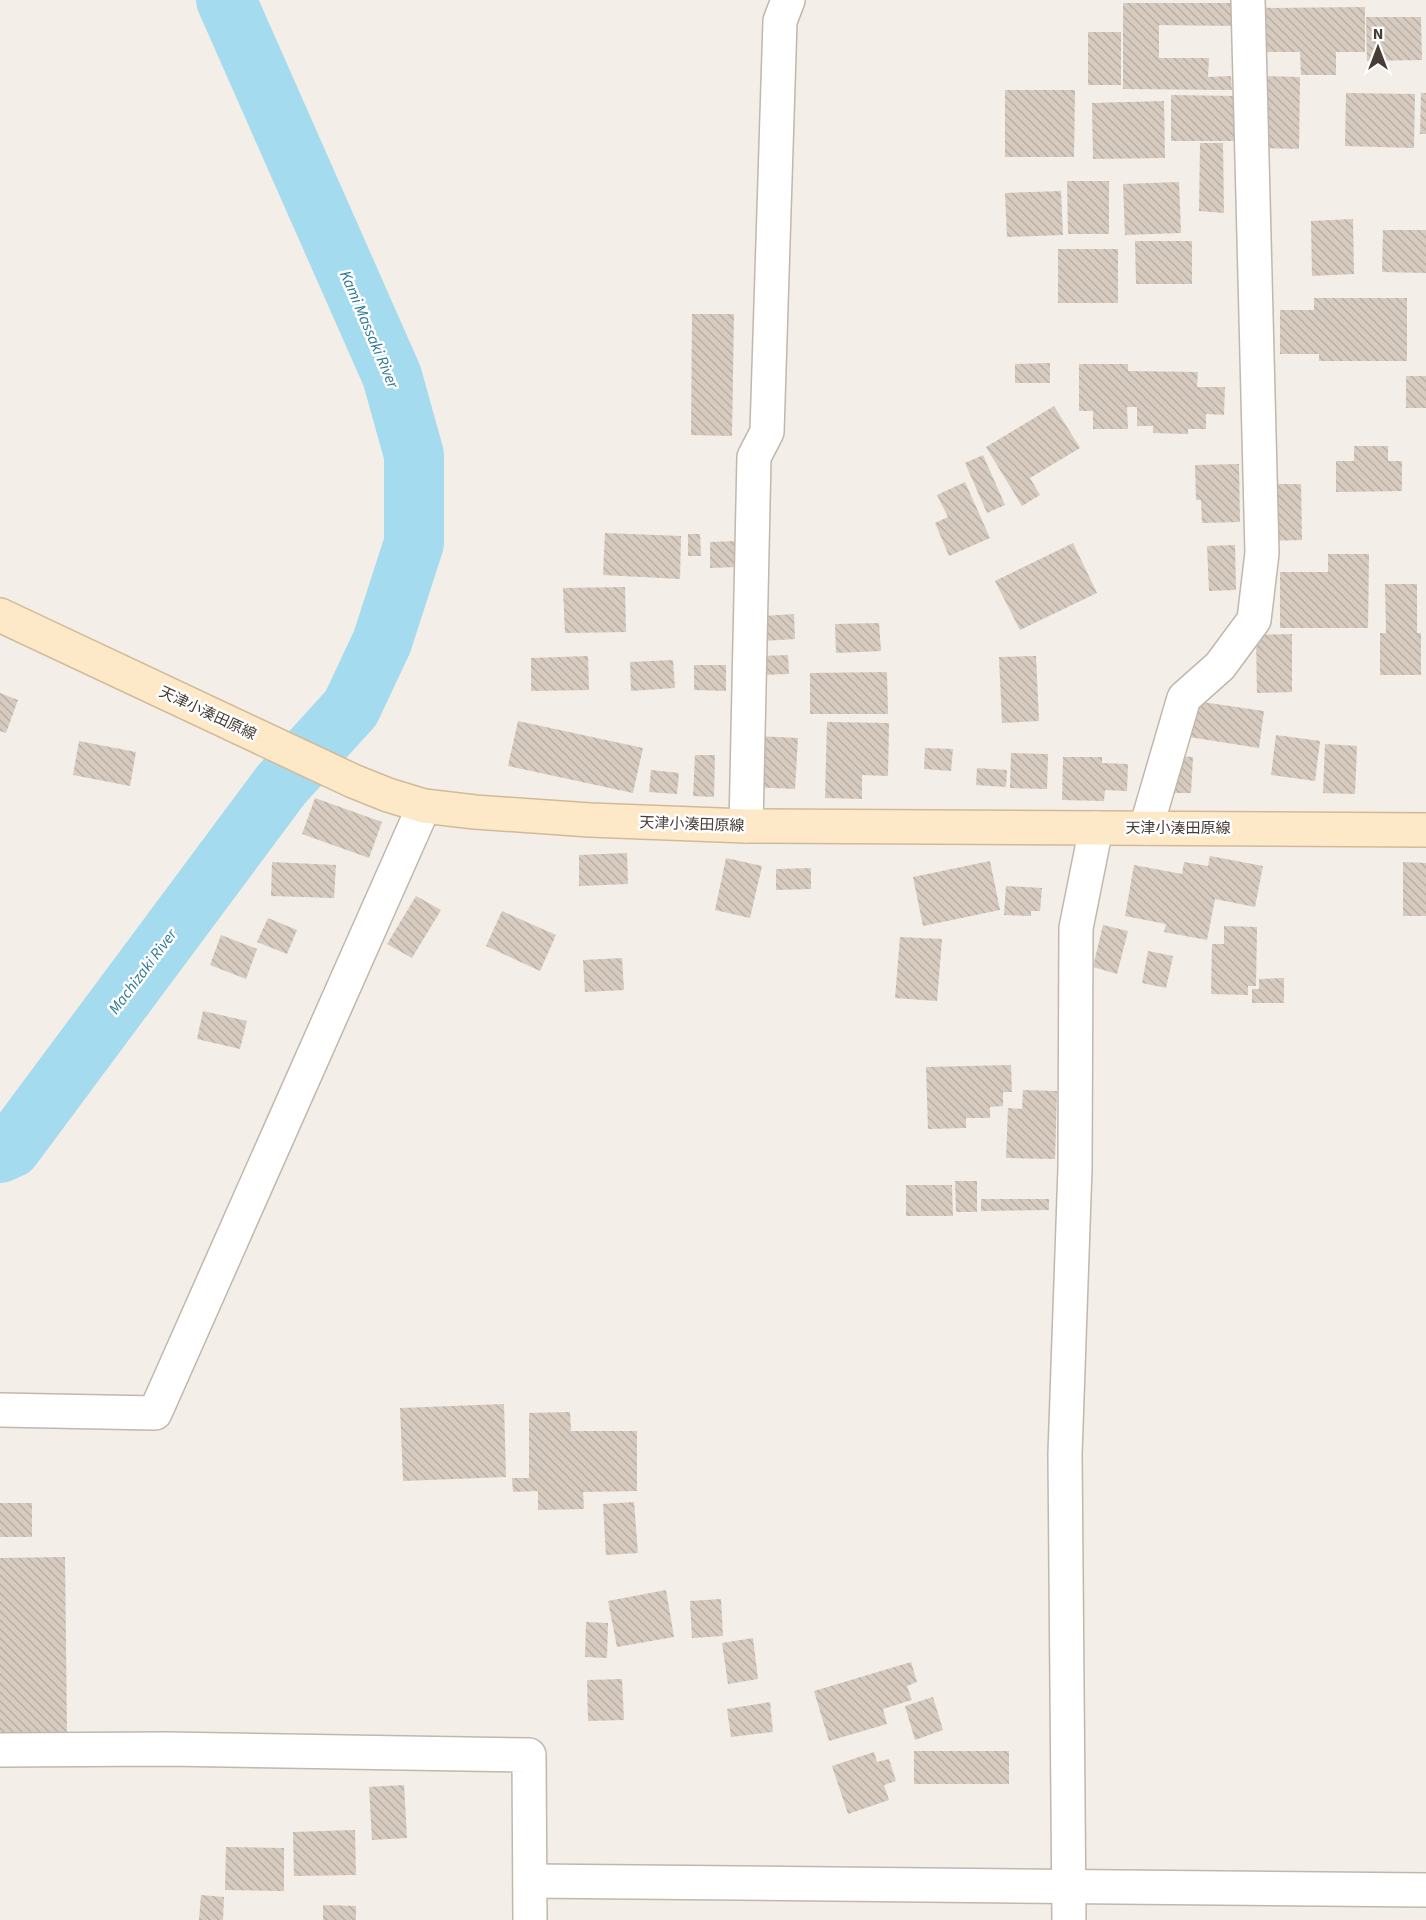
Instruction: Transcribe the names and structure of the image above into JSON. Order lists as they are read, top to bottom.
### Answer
{
  "streets": {
    "main road": ["天津小湊田原線"]
  },
  "water": ["Kami Massaki River", "Machizaki River"],
  "north": "top"
}
